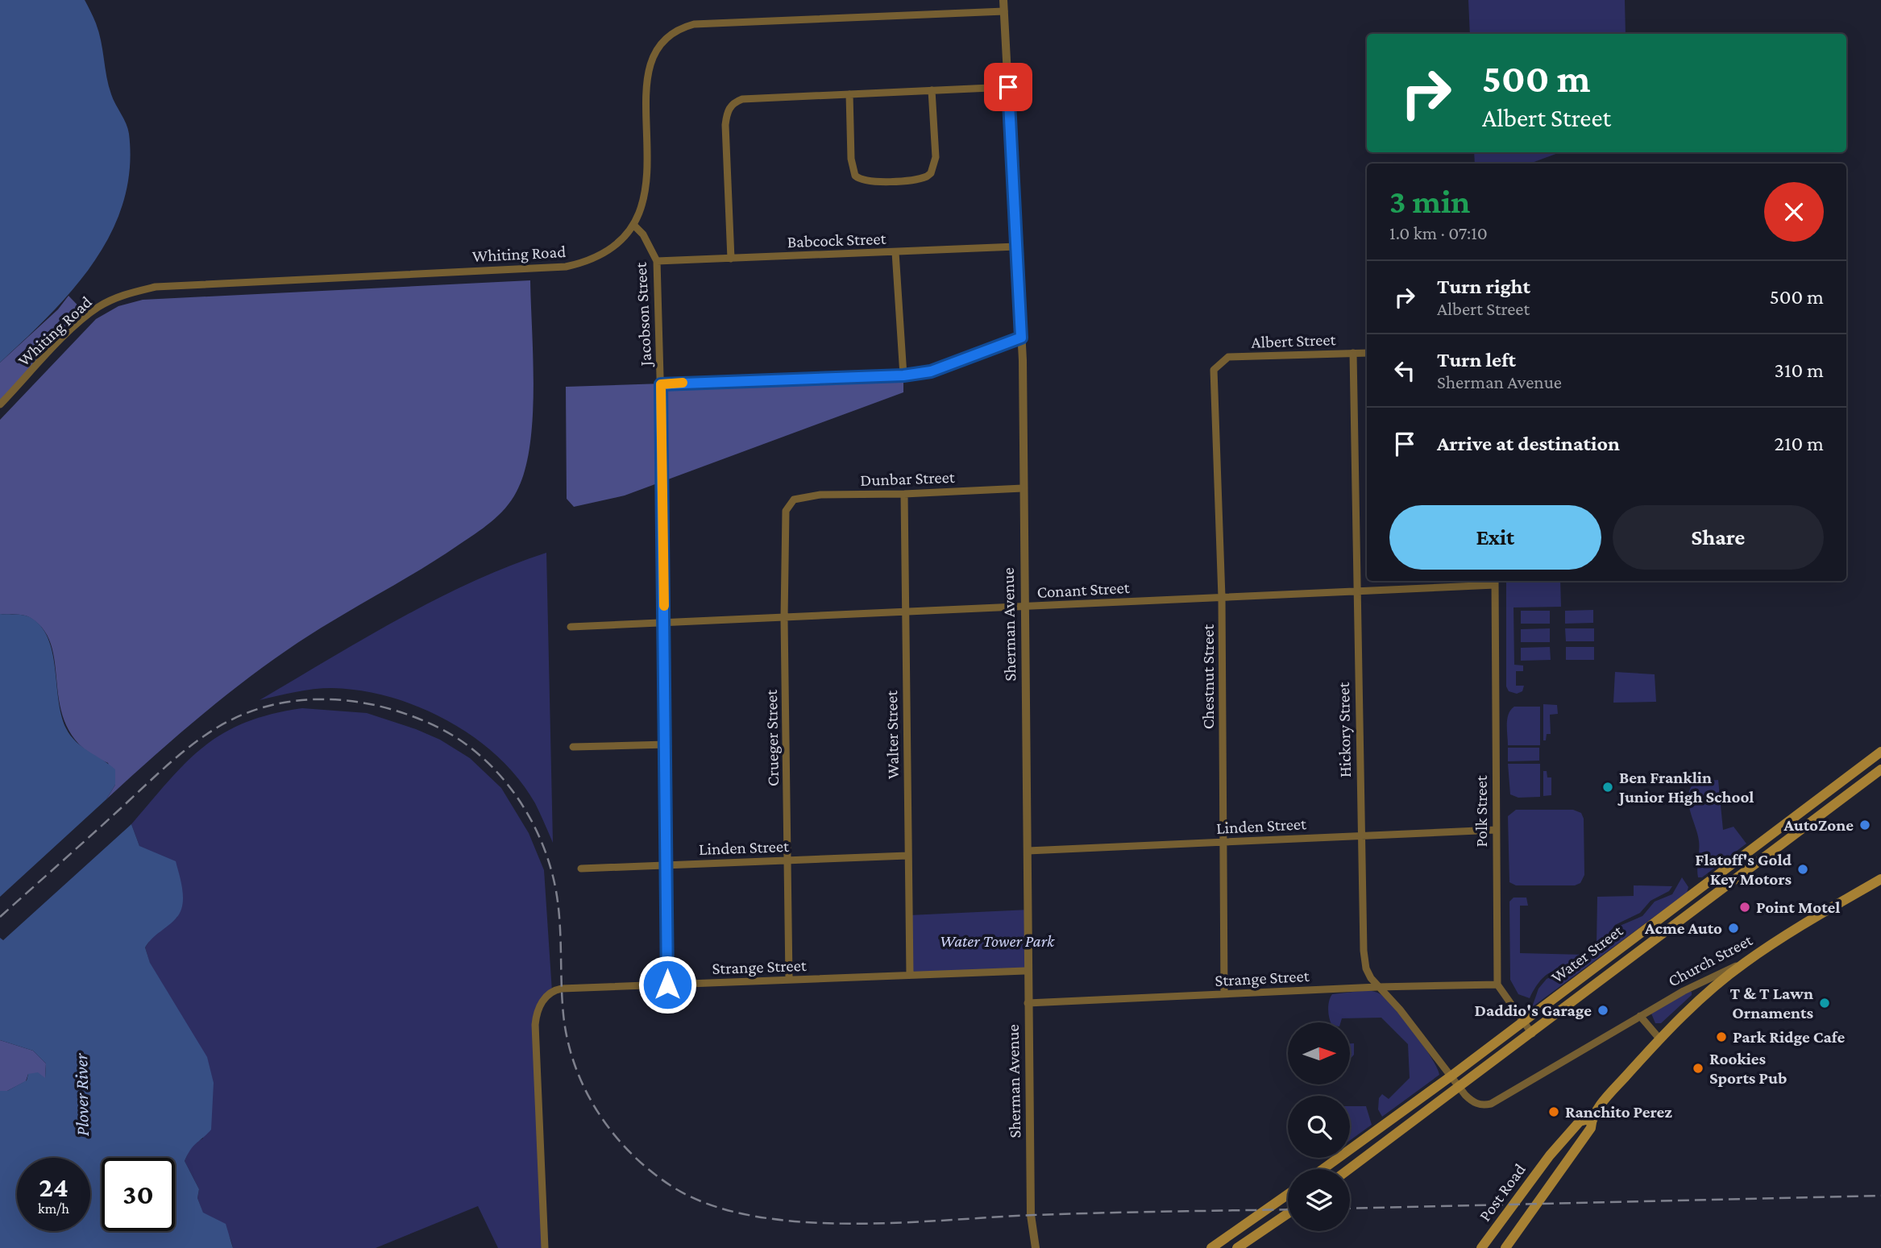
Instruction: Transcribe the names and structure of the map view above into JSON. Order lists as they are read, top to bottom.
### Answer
{
  "streets": {
    "main road": ["Water Street", "Church Street", "Post Road"],
    "street": [
      "Babcock Street",
      "Whiting Road",
      "Jacobson Street",
      "Albert Street",
      "Dunbar Street",
      "Conant Street",
      "Sherman Avenue",
      "Chestnut Street",
      "Hickory Street",
      "Walter Street",
      "Crueger Street",
      "Polk Street",
      "Linden Street",
      "Strange Street"
    ]
  },
  "crossings": [
    ["Babcock Street", "Jacobson Street"],
    ["Babcock Street", "Sherman Avenue"],
    ["Whiting Road", "Jacobson Street"],
    ["Whiting Road", "Sherman Avenue"],
    ["Jacobson Street", "Conant Street"],
    ["Jacobson Street", "Linden Street"],
    ["Jacobson Street", "Strange Street"],
    ["Albert Street", "Chestnut Street"],
    ["Albert Street", "Hickory Street"],
    ["Dunbar Street", "Sherman Avenue"],
    ["Dunbar Street", "Walter Street"],
    ["Dunbar Street", "Crueger Street"],
    ["Conant Street", "Sherman Avenue"],
    ["Conant Street", "Chestnut Street"],
    ["Conant Street", "Hickory Street"],
    ["Conant Street", "Walter Street"],
    ["Conant Street", "Crueger Street"],
    ["Conant Street", "Polk Street"],
    ["Sherman Avenue", "Linden Street"],
    ["Sherman Avenue", "Strange Street"],
    ["Chestnut Street", "Linden Street"],
    ["Chestnut Street", "Strange Street"],
    ["Hickory Street", "Linden Street"],
    ["Hickory Street", "Water Street"],
    ["Hickory Street", "Church Street"],
    ["Hickory Street", "Strange Street"],
    ["Walter Street", "Linden Street"],
    ["Walter Street", "Strange Street"],
    ["Crueger Street", "Linden Street"],
    ["Crueger Street", "Strange Street"],
    ["Polk Street", "Linden Street"],
    ["Polk Street", "Strange Street"],
    ["Water Street", "Church Street"]
  ],
  "water": ["Plover River"],
  "parks": ["Water Tower Park"],
  "places": [
    "Ben Franklin Junior High School",
    "AutoZone",
    "Flatoff's Gold Key Motors",
    "Point Motel",
    "Acme Auto",
    "T & T Lawn Ornaments",
    "Daddio's Garage",
    "Park Ridge Cafe",
    "Rookies Sports Pub",
    "Ranchito Perez"
  ],
  "north": "right",
  "page": {
    "turn": ["500 m", "Albert Street"],
    "heading": ["3 min", "1.0 km · 07:10"],
    "list": [
      {
        "name": "Turn right",
        "note": "Albert Street",
        "value": "500 m"
      },
      {
        "name": "Turn left",
        "note": "Sherman Avenue",
        "value": "310 m"
      },
      {
        "name": "Arrive at destination",
        "value": "210 m"
      }
    ],
    "buttons": ["Exit", "Share"],
    "speed": "24 km/h",
    "limit": "30"
  }
}
